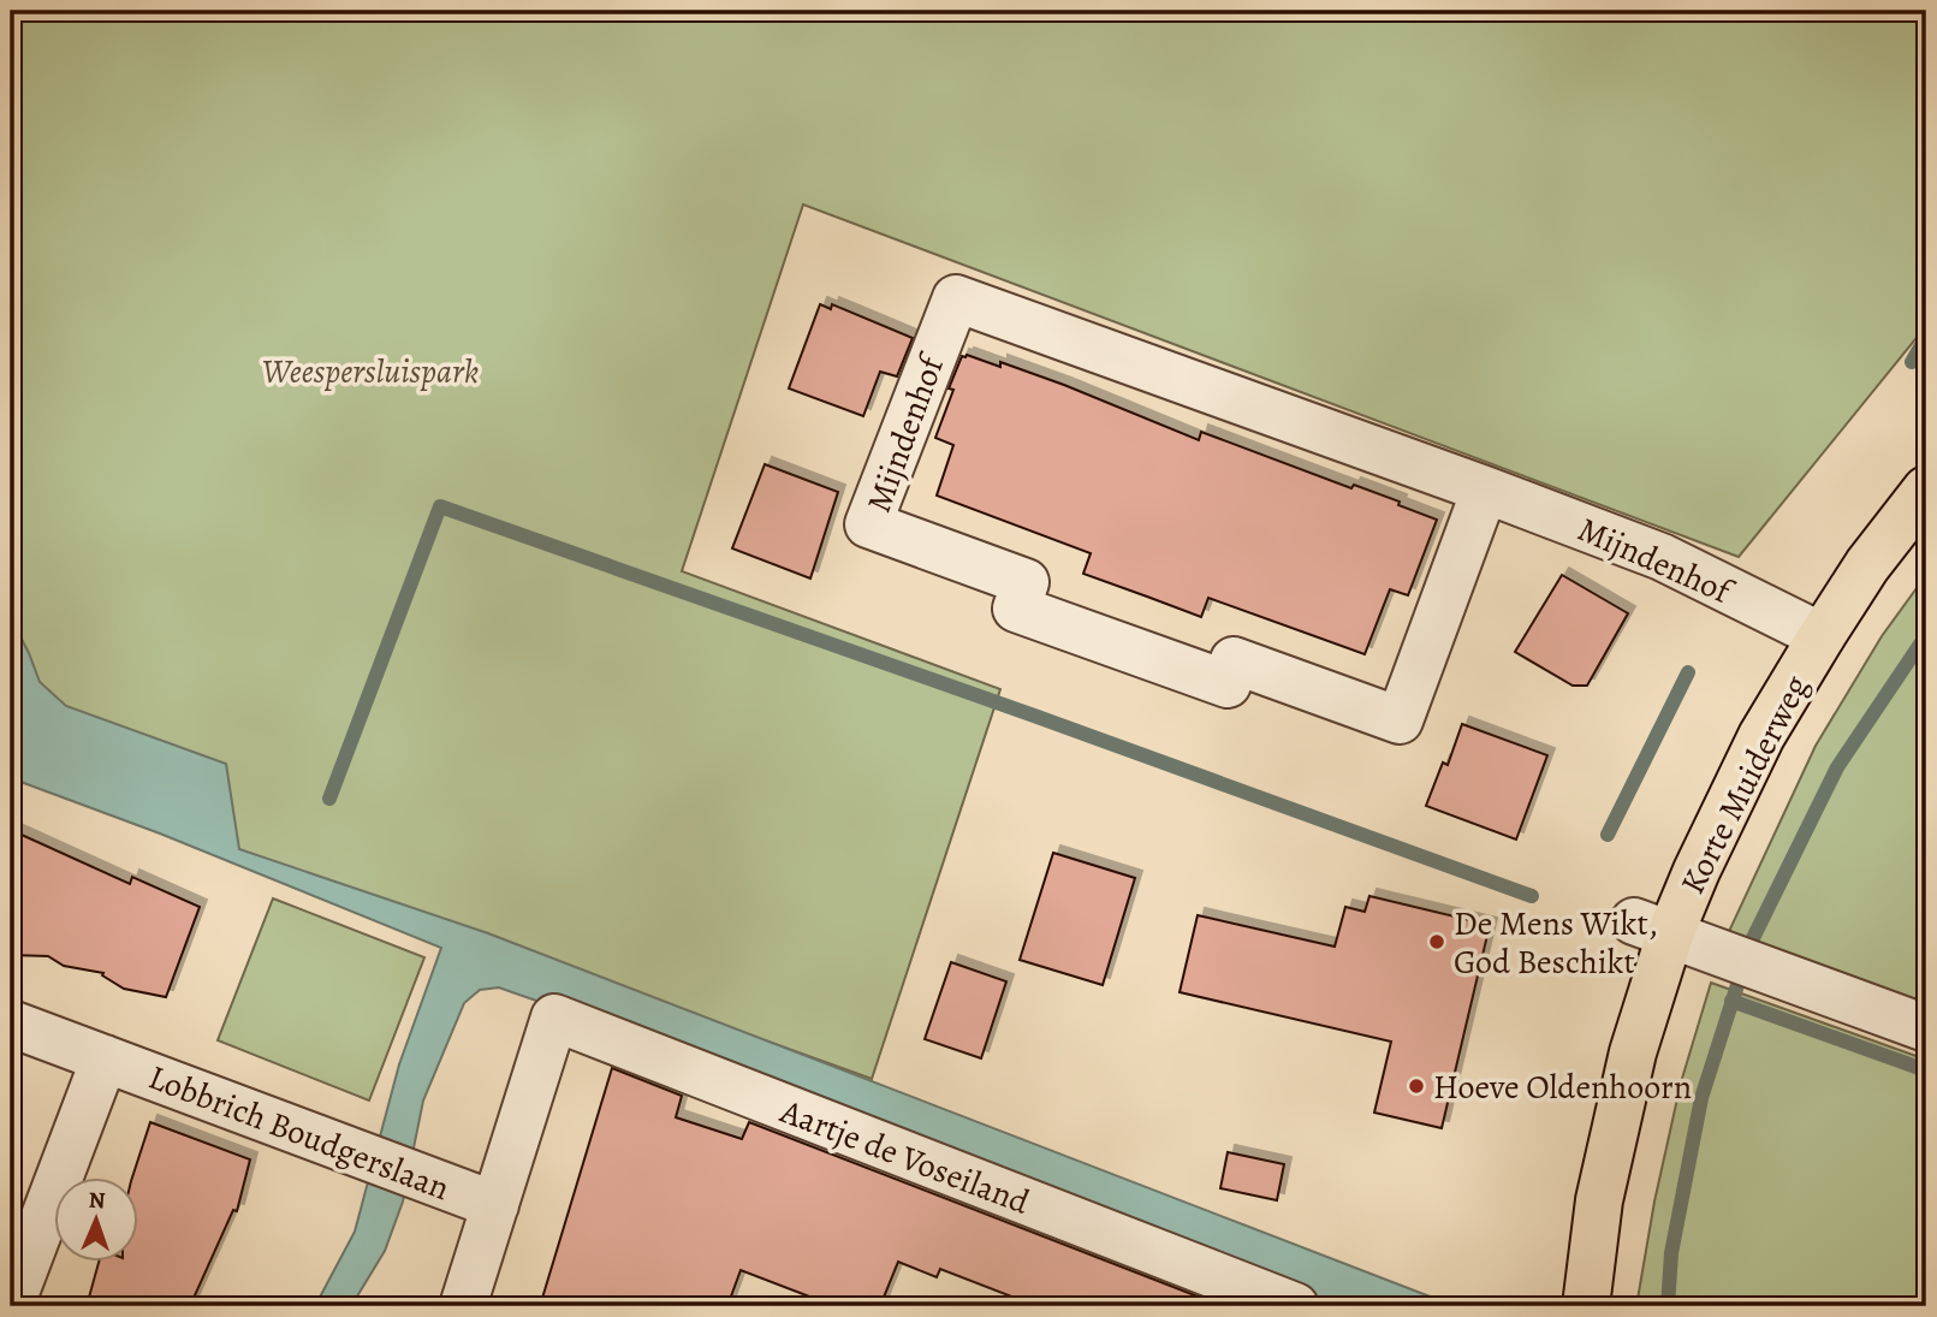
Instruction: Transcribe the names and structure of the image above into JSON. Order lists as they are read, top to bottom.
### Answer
{
  "streets": {
    "main road": ["Korte Muiderweg"],
    "street": ["Mijndenhof", "Lobbrich Boudgerslaan", "Aartje de Voseiland"]
  },
  "crossings": [
    ["Mijndenhof", "Korte Muiderweg"],
    ["Lobbrich Boudgerslaan", "Aartje de Voseiland"]
  ],
  "parks": ["Weespersluispark"],
  "places": ["De Mens Wikt, God Beschikt", "Hoeve Oldenhoorn"],
  "north": "top"
}
